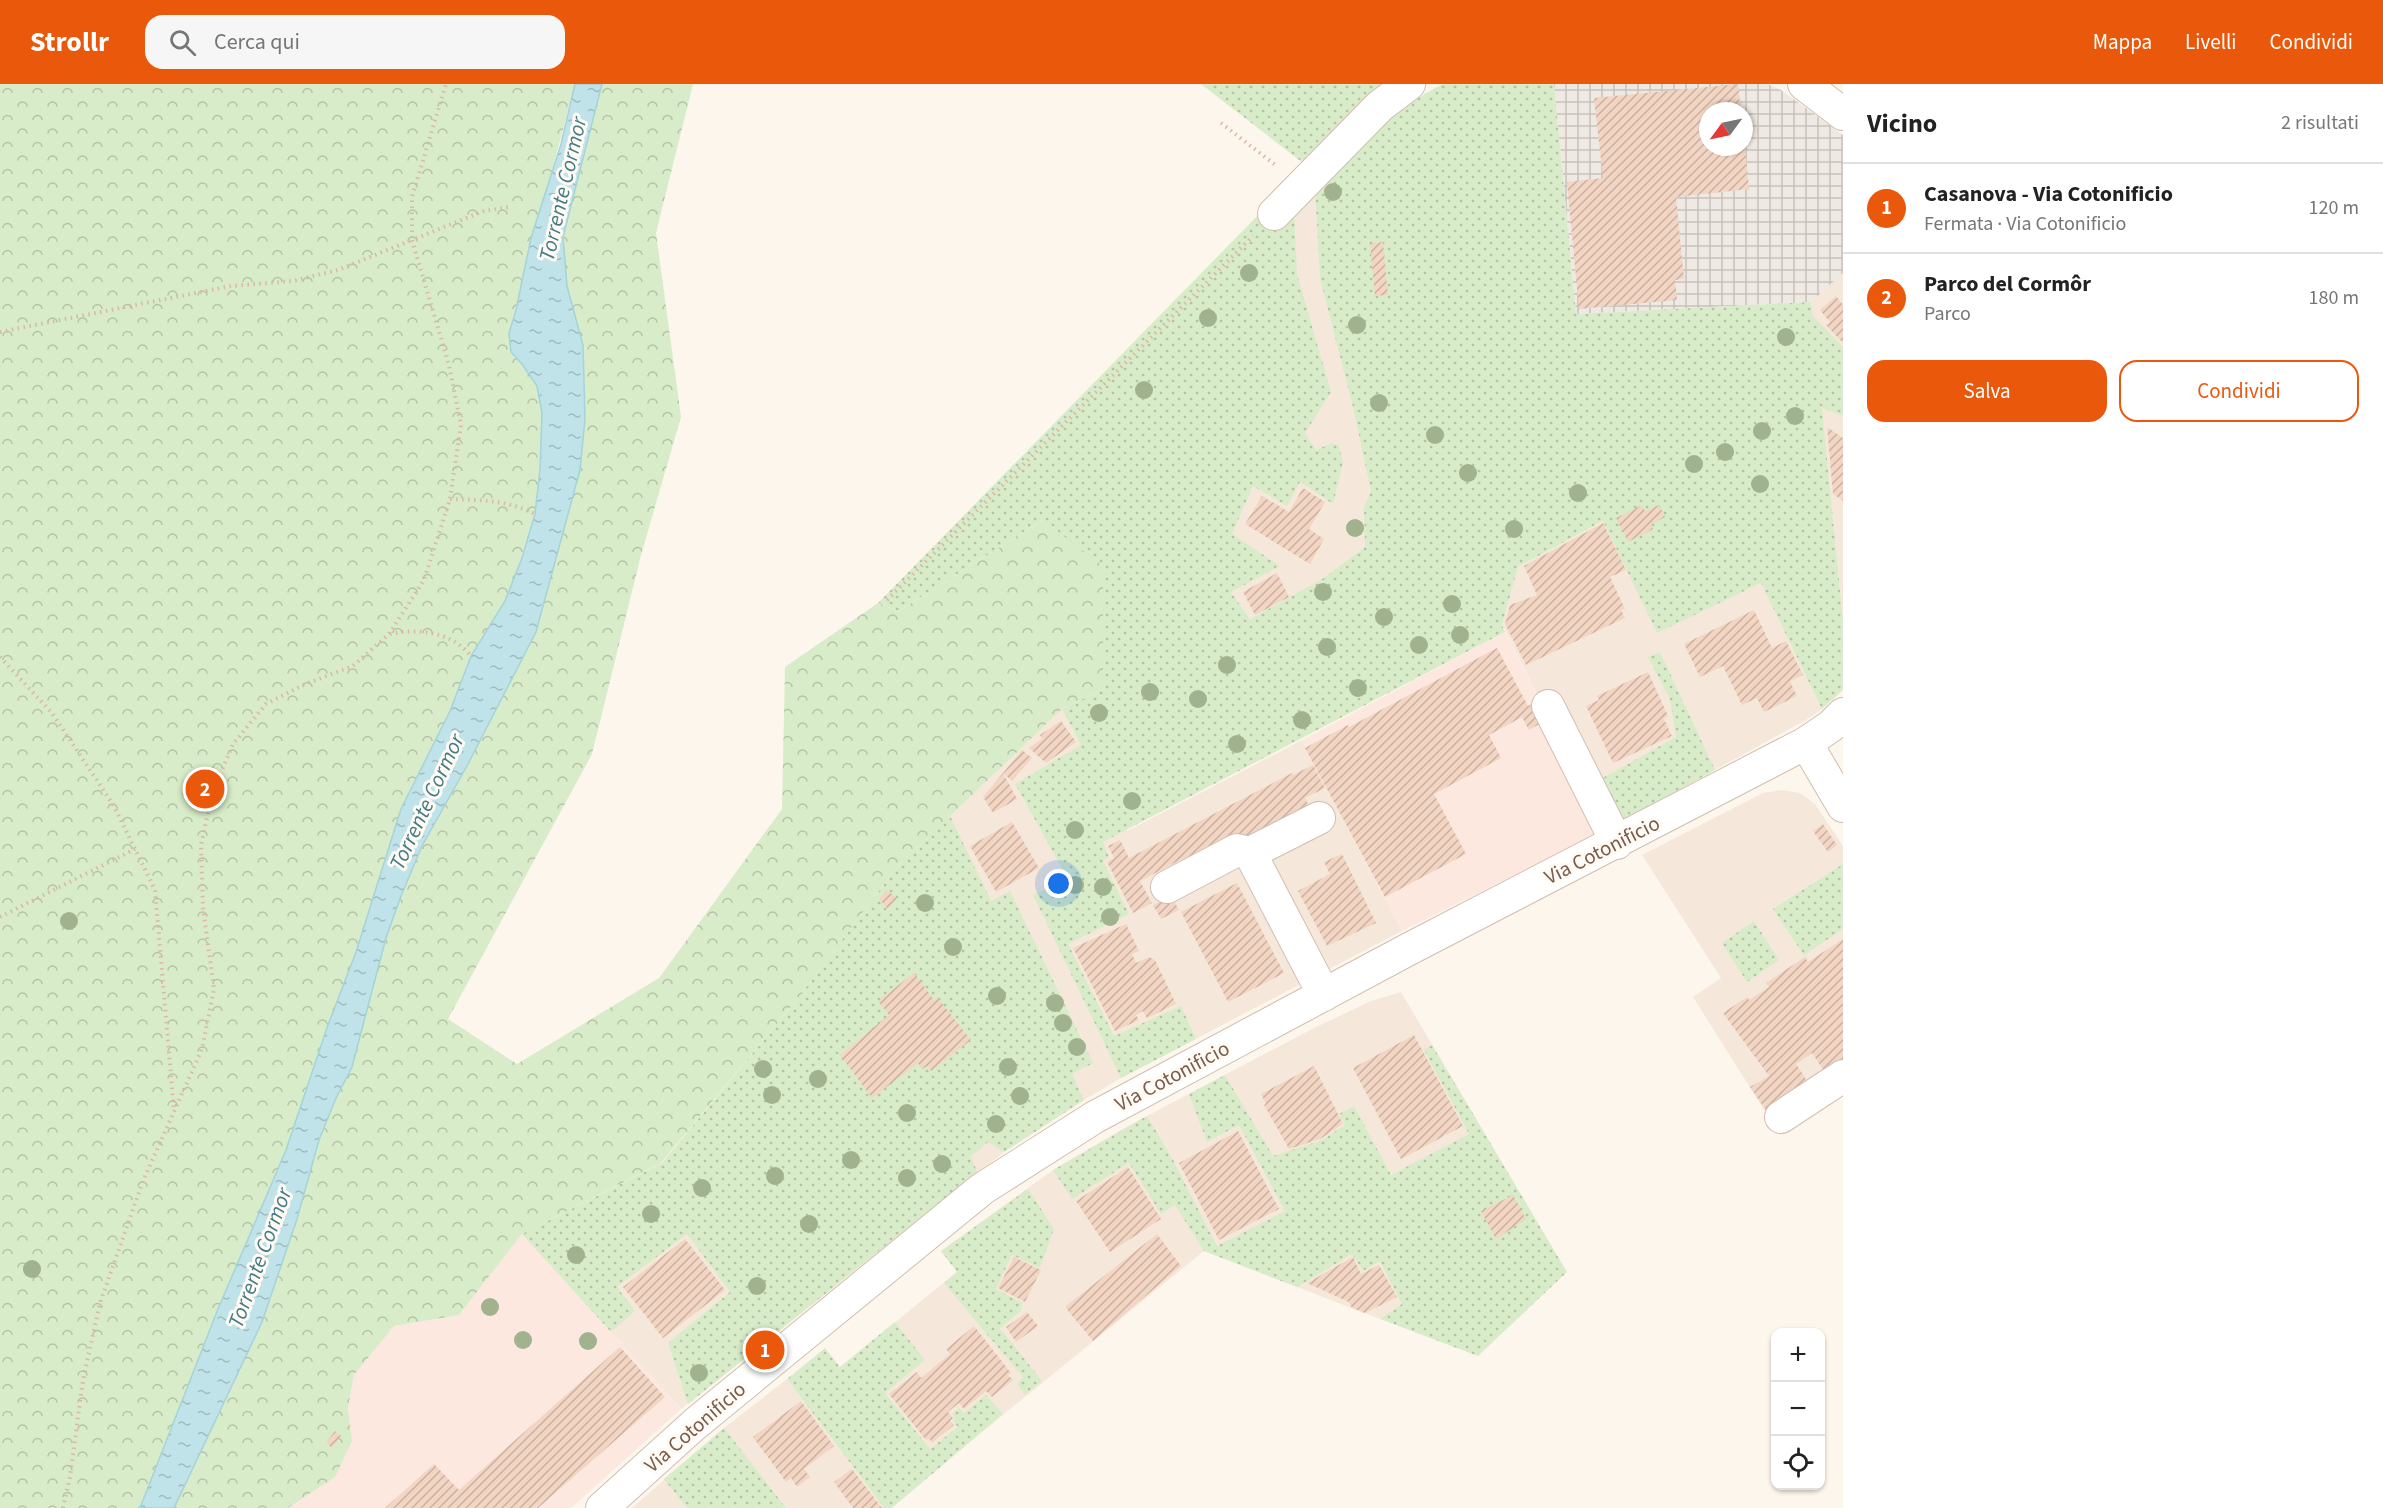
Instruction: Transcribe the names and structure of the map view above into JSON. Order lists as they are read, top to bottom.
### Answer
{
  "streets": {
    "street": ["Via Cotonificio"]
  },
  "water": ["Torrente Cormor"],
  "north": "bottom left",
  "page": {
    "header": "Strollr",
    "search": "Cerca qui",
    "nav": ["Mappa", "Livelli", "Condividi"],
    "heading": ["Vicino", "2 risultati"],
    "list": [
      {
        "mark": "1",
        "name": "Casanova - Via Cotonificio",
        "note": "Fermata · Via Cotonificio",
        "value": "120 m"
      },
      {
        "mark": "2",
        "name": "Parco del Cormôr",
        "note": "Parco",
        "value": "180 m"
      }
    ],
    "buttons": ["Salva", "Condividi"],
    "pins": ["2", "1"],
    "map_buttons": ["+", "−"]
  }
}
